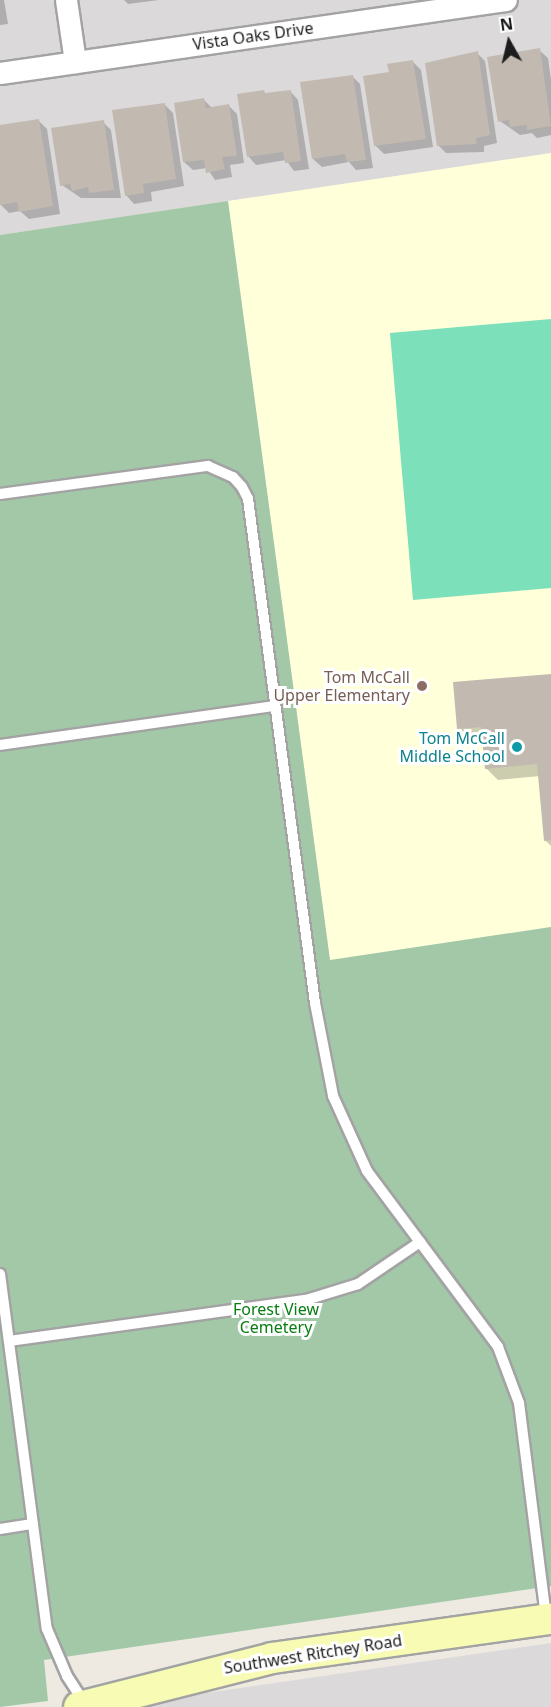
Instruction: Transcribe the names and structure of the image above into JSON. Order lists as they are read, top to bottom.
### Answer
{
  "streets": {
    "street": ["Vista Oaks Drive", "Southwest Ritchey Road"]
  },
  "parks": ["Forest View Cemetery"],
  "places": ["Tom McCall Upper Elementary", "Tom McCall Middle School"],
  "north": "top"
}
